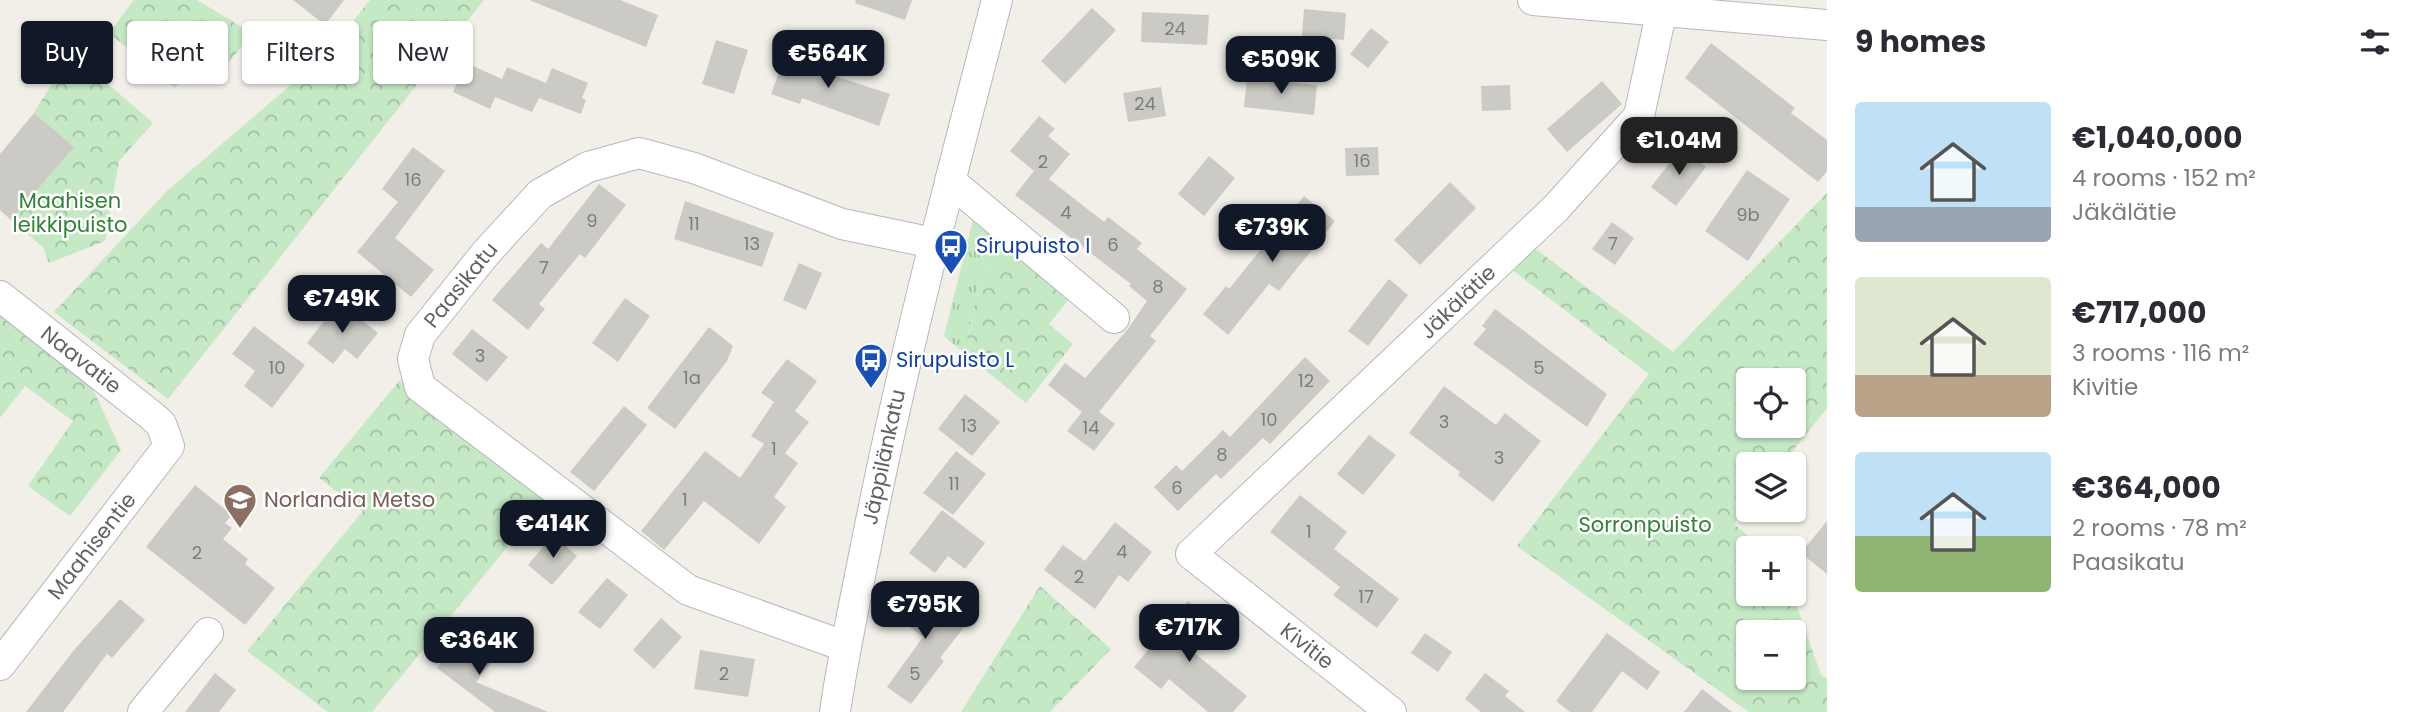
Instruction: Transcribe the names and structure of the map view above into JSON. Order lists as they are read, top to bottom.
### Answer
{
  "streets": {
    "street": [
      "Paasikatu",
      "Jäkälätie",
      "Naavatie",
      "Jäppilänkatu",
      "Maahisentie",
      "Kivitie"
    ]
  },
  "crossings": [
    ["Paasikatu", "Jäppilänkatu"],
    ["Jäkälätie", "Kivitie"],
    ["Naavatie", "Maahisentie"]
  ],
  "parks": ["Maahisen leikkipuisto", "Sorronpuisto"],
  "places": {
    "bus stop": ["Sirupuisto I", "Sirupuisto L"],
    "school or university": ["Norlandia Metso"]
  },
  "house_numbers": [
    "24",
    "24",
    "16",
    "2",
    "16",
    "4",
    "9b",
    "9",
    "11",
    "13",
    "7",
    "6",
    "7",
    "8",
    "3",
    "10",
    "5",
    "1a",
    "12",
    "10",
    "3",
    "13",
    "14",
    "1",
    "8",
    "3",
    "11",
    "6",
    "1",
    "1",
    "4",
    "2",
    "2",
    "17",
    "2",
    "5"
  ],
  "page": {
    "heading": "9 homes",
    "chip": [
      "Buy",
      "Rent",
      "Filters",
      "New"
    ],
    "price": [
      "€564K",
      "€509K",
      "€1.04M",
      "€739K",
      "€749K",
      "€414K",
      "€795K",
      "€717K",
      "€364K"
    ],
    "list": [
      {
        "name": "€1,040,000",
        "note": "4 rooms · 152 m² · Jäkälätie"
      },
      {
        "name": "€717,000",
        "note": "3 rooms · 116 m² · Kivitie"
      },
      {
        "name": "€364,000",
        "note": "2 rooms · 78 m² · Paasikatu"
      }
    ],
    "map_buttons": ["+", "−"]
  }
}
